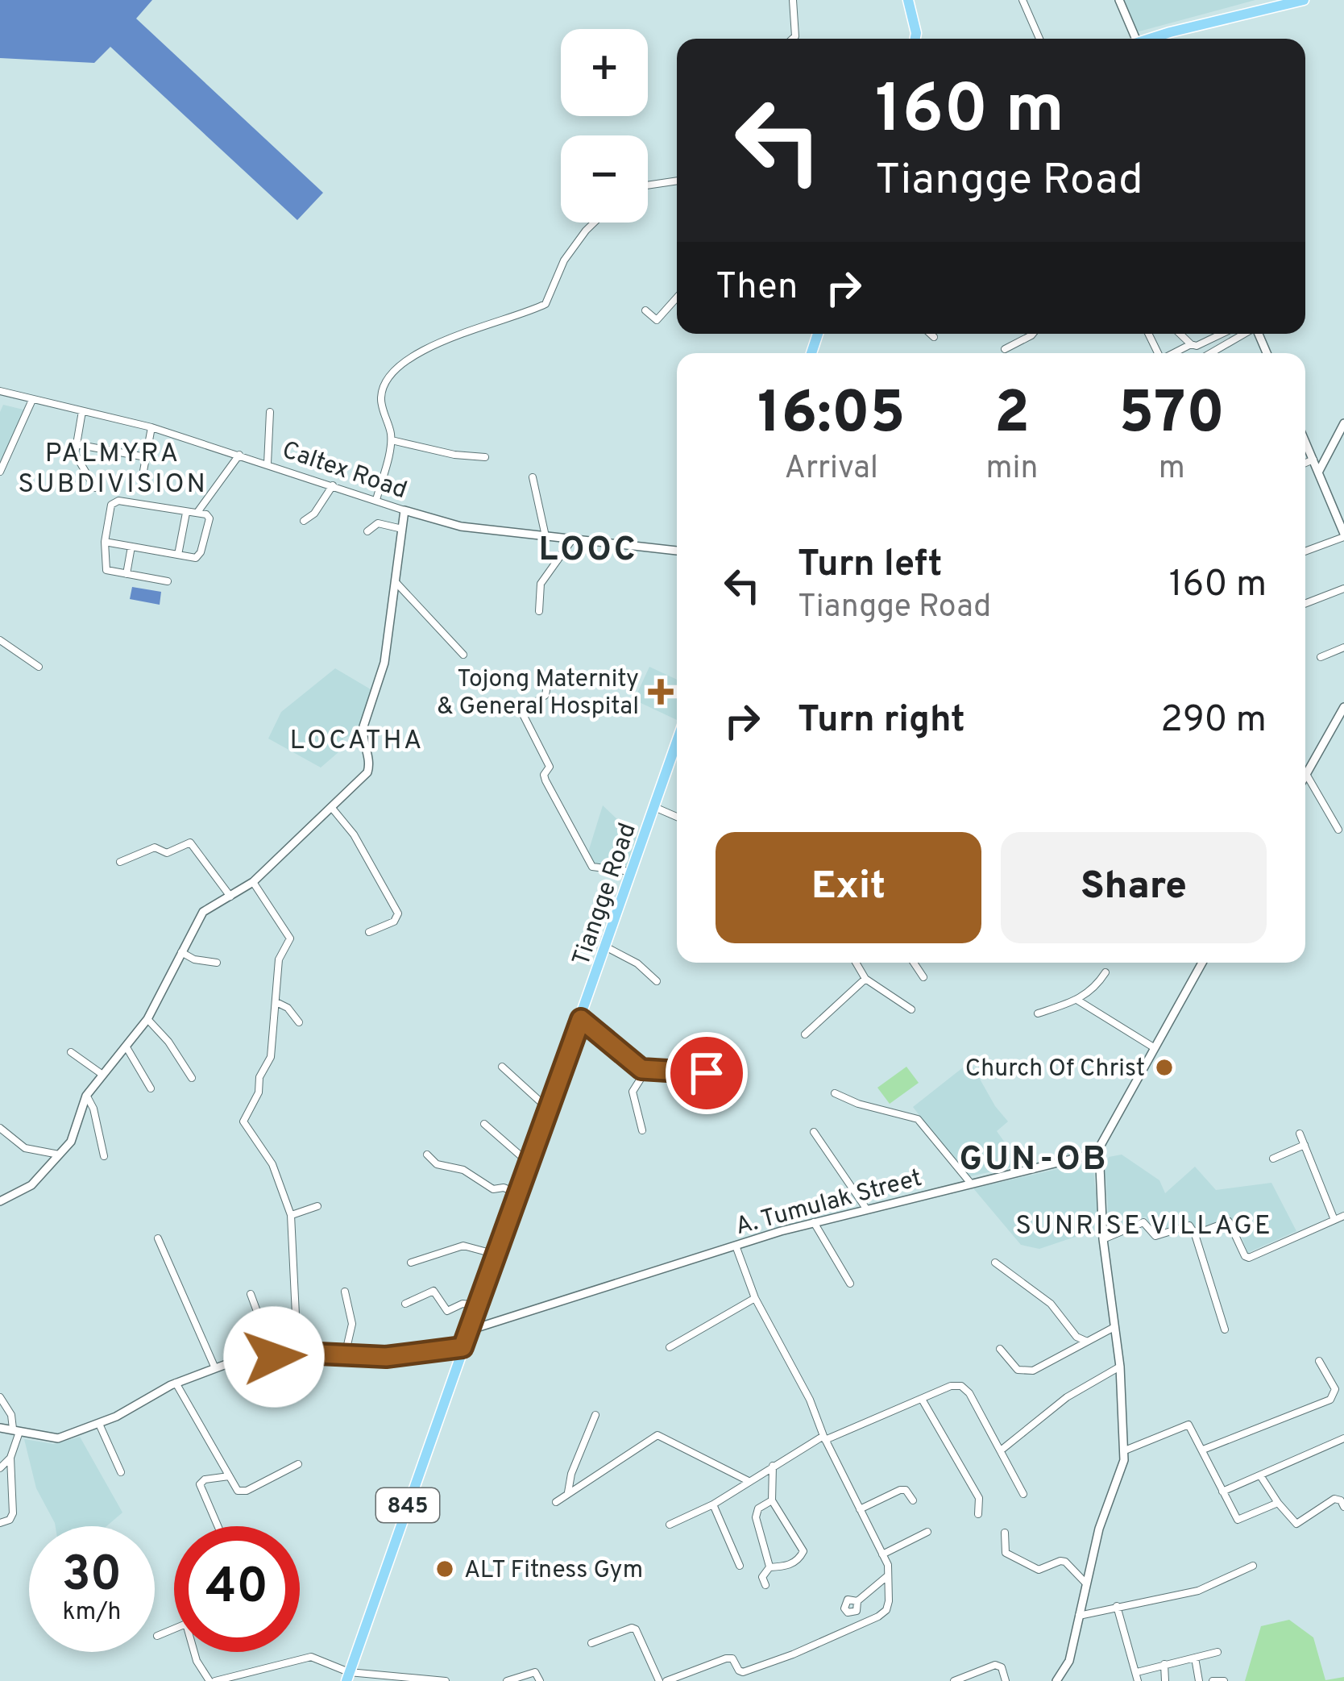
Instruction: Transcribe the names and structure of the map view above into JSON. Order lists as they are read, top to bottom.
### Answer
{
  "streets": {
    "main road": ["Tiangge Road", "845"],
    "street": ["Caltex Road", "A. Tumulak Street"]
  },
  "crossings": [
    ["Tiangge Road", "A. Tumulak Street"]
  ],
  "districts": [
    "PALMYRA SUBDIVISION",
    "LOOC",
    "LOCATHA",
    "GUN-OB",
    "SUNRISE VILLAGE"
  ],
  "places": {
    "health": ["Tojong Maternity & General Hospital"],
    "other": ["Church Of Christ", "ALT Fitness Gym"]
  },
  "page": {
    "map_buttons": ["+", "−"],
    "turn": ["160 m", "Tiangge Road"],
    "then": "Then",
    "eta": [
      "16:05",
      "Arrival",
      "2",
      "min",
      "570",
      "m"
    ],
    "list": [
      {
        "name": "Turn left",
        "note": "Tiangge Road",
        "value": "160 m"
      },
      {
        "name": "Turn right",
        "value": "290 m"
      }
    ],
    "buttons": ["Exit", "Share"],
    "speed": "30 km/h",
    "limit": "40"
  }
}
